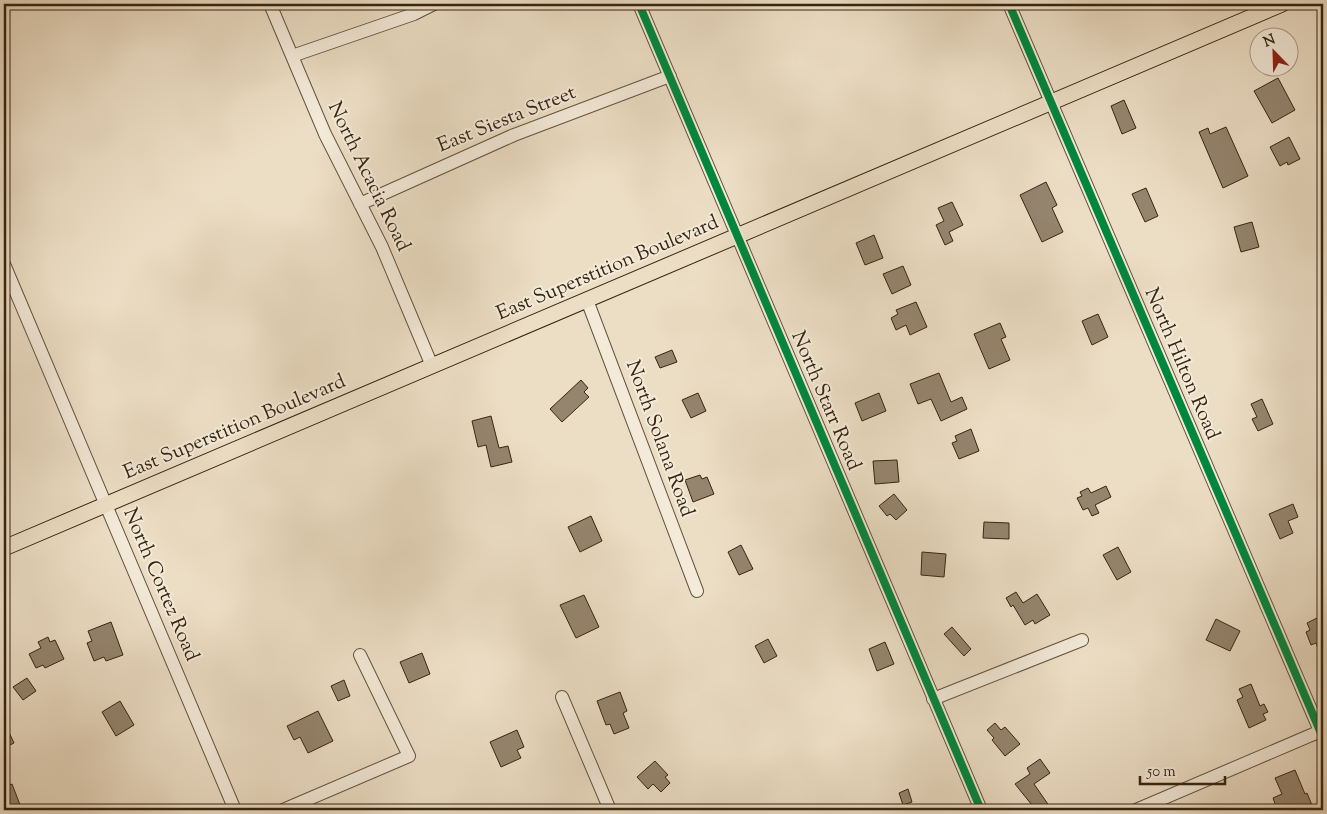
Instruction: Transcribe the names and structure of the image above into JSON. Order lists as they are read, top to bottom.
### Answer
{
  "streets": {
    "main road": ["East Superstition Boulevard"],
    "street": [
      "East Siesta Street",
      "North Acacia Road",
      "North Hilton Road",
      "North Starr Road",
      "North Solana Road",
      "North Cortez Road"
    ]
  },
  "crossings": [
    ["East Siesta Street", "North Acacia Road"],
    ["East Siesta Street", "North Starr Road"],
    ["North Acacia Road", "East Superstition Boulevard"],
    ["East Superstition Boulevard", "North Hilton Road"],
    ["East Superstition Boulevard", "North Starr Road"],
    ["East Superstition Boulevard", "North Solana Road"],
    ["East Superstition Boulevard", "North Cortez Road"]
  ],
  "scale_bar": "50 m",
  "north": "top left"
}
